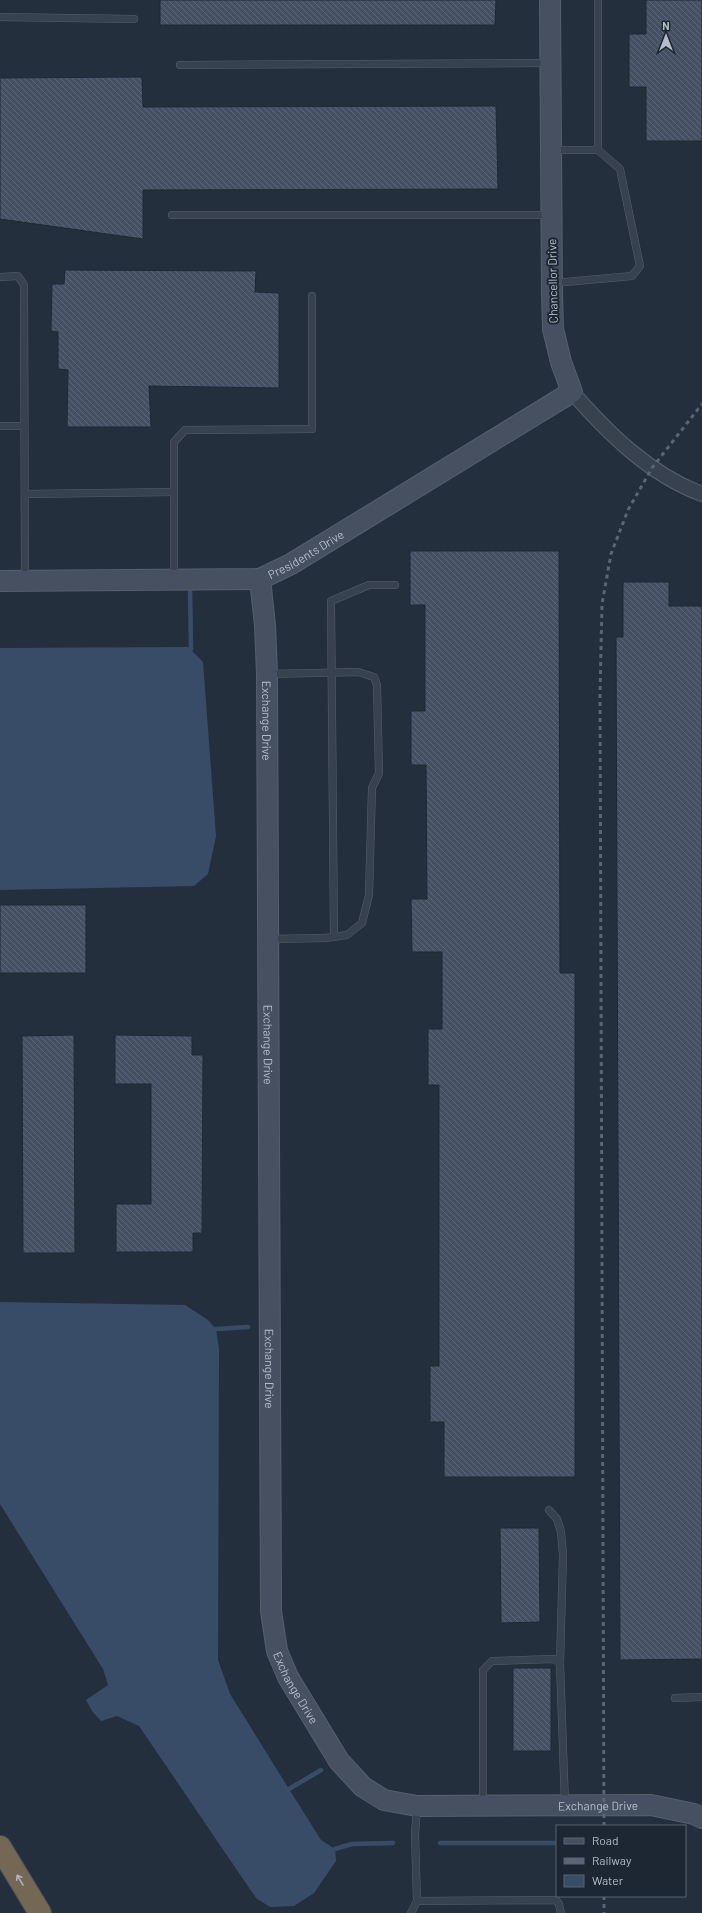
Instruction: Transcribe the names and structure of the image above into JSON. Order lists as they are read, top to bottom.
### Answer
{
  "streets": {
    "street": ["Chancellor Drive", "Presidents Drive", "Exchange Drive"]
  },
  "crossings": [
    ["Chancellor Drive", "Presidents Drive"],
    ["Presidents Drive", "Exchange Drive"]
  ],
  "legend": ["Road", "Railway", "Water"],
  "north": "top"
}
